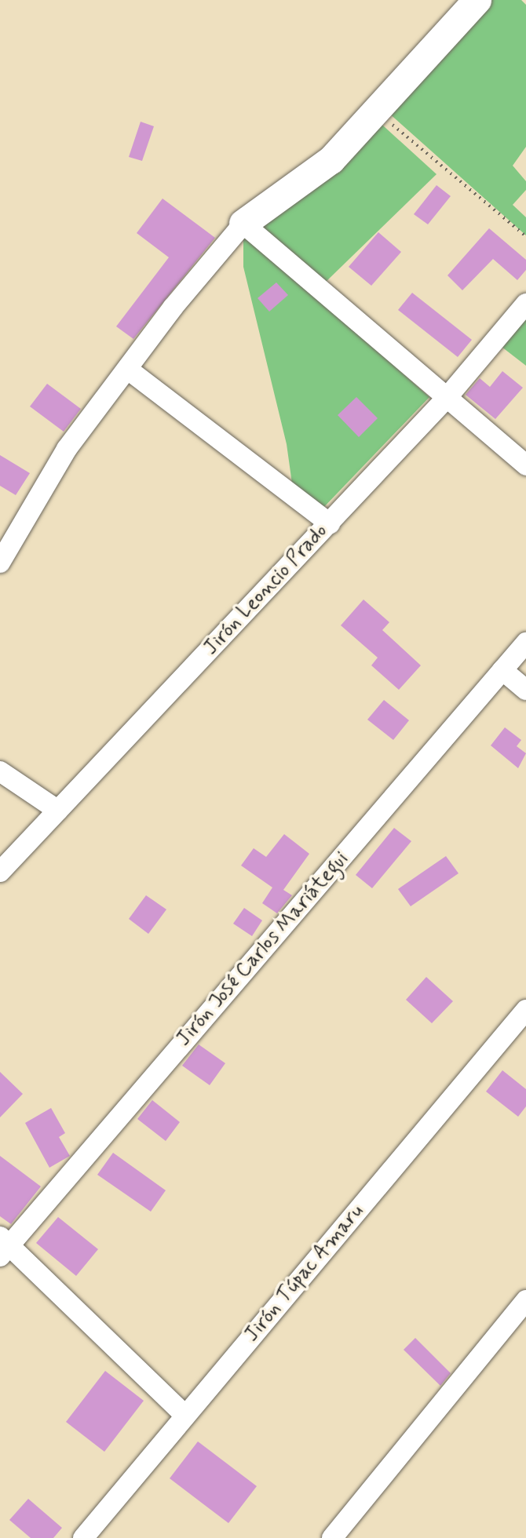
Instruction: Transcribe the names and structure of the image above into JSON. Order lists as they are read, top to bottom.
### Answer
{
  "streets": {
    "street": ["Jirón Leoncio Prado", "Jirón José Carlos Mariátegui", "Jirón Túpac Amaru"]
  }
}
